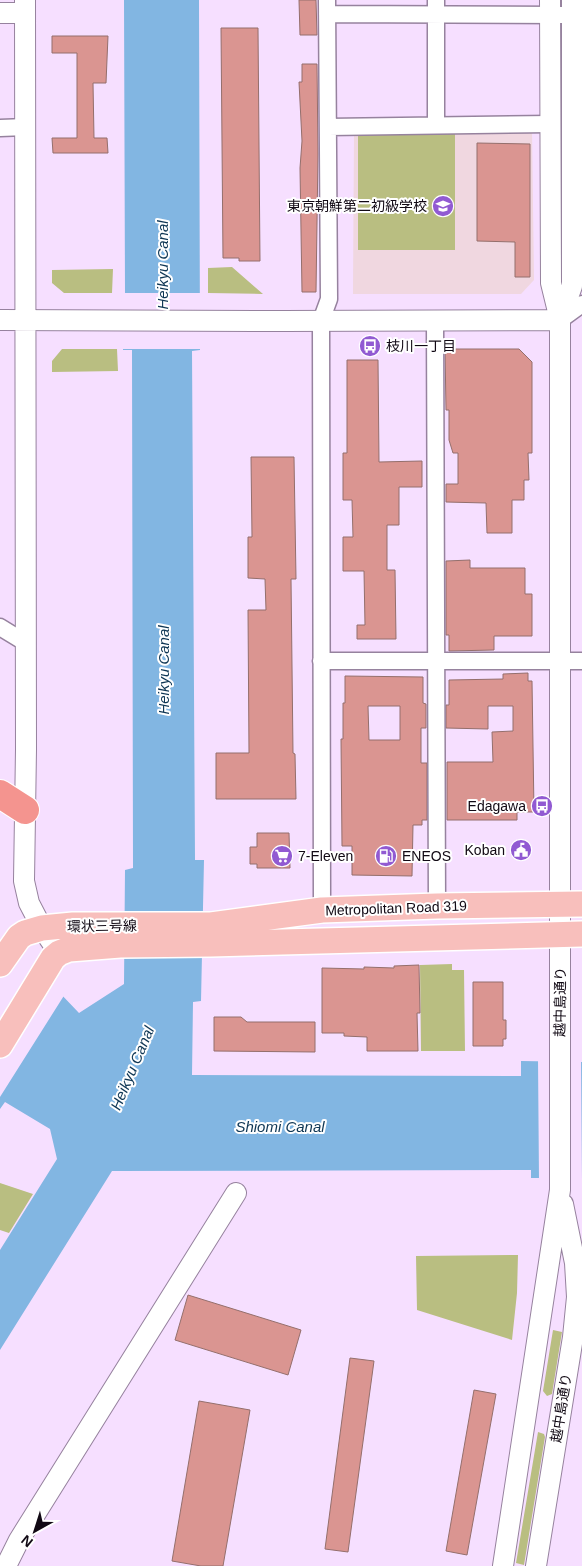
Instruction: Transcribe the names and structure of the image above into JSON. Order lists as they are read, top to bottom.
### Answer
{
  "streets": {
    "main road": ["Metropolitan Road 319", "環状三号線"],
    "street": ["越中島通り"]
  },
  "crossings": [
    ["Metropolitan Road 319", "環状三号線"],
    ["Metropolitan Road 319", "越中島通り"]
  ],
  "water": ["Heikyu Canal", "Shiomi Canal"],
  "places": {
    "school or university": ["東京朝鮮第二初級学校"],
    "bus stop": ["枝川一丁目", "Edagawa"],
    "public building": ["Koban"],
    "supermarket": ["7-Eleven"],
    "fuel station": ["ENEOS"]
  },
  "north": "bottom left"
}
